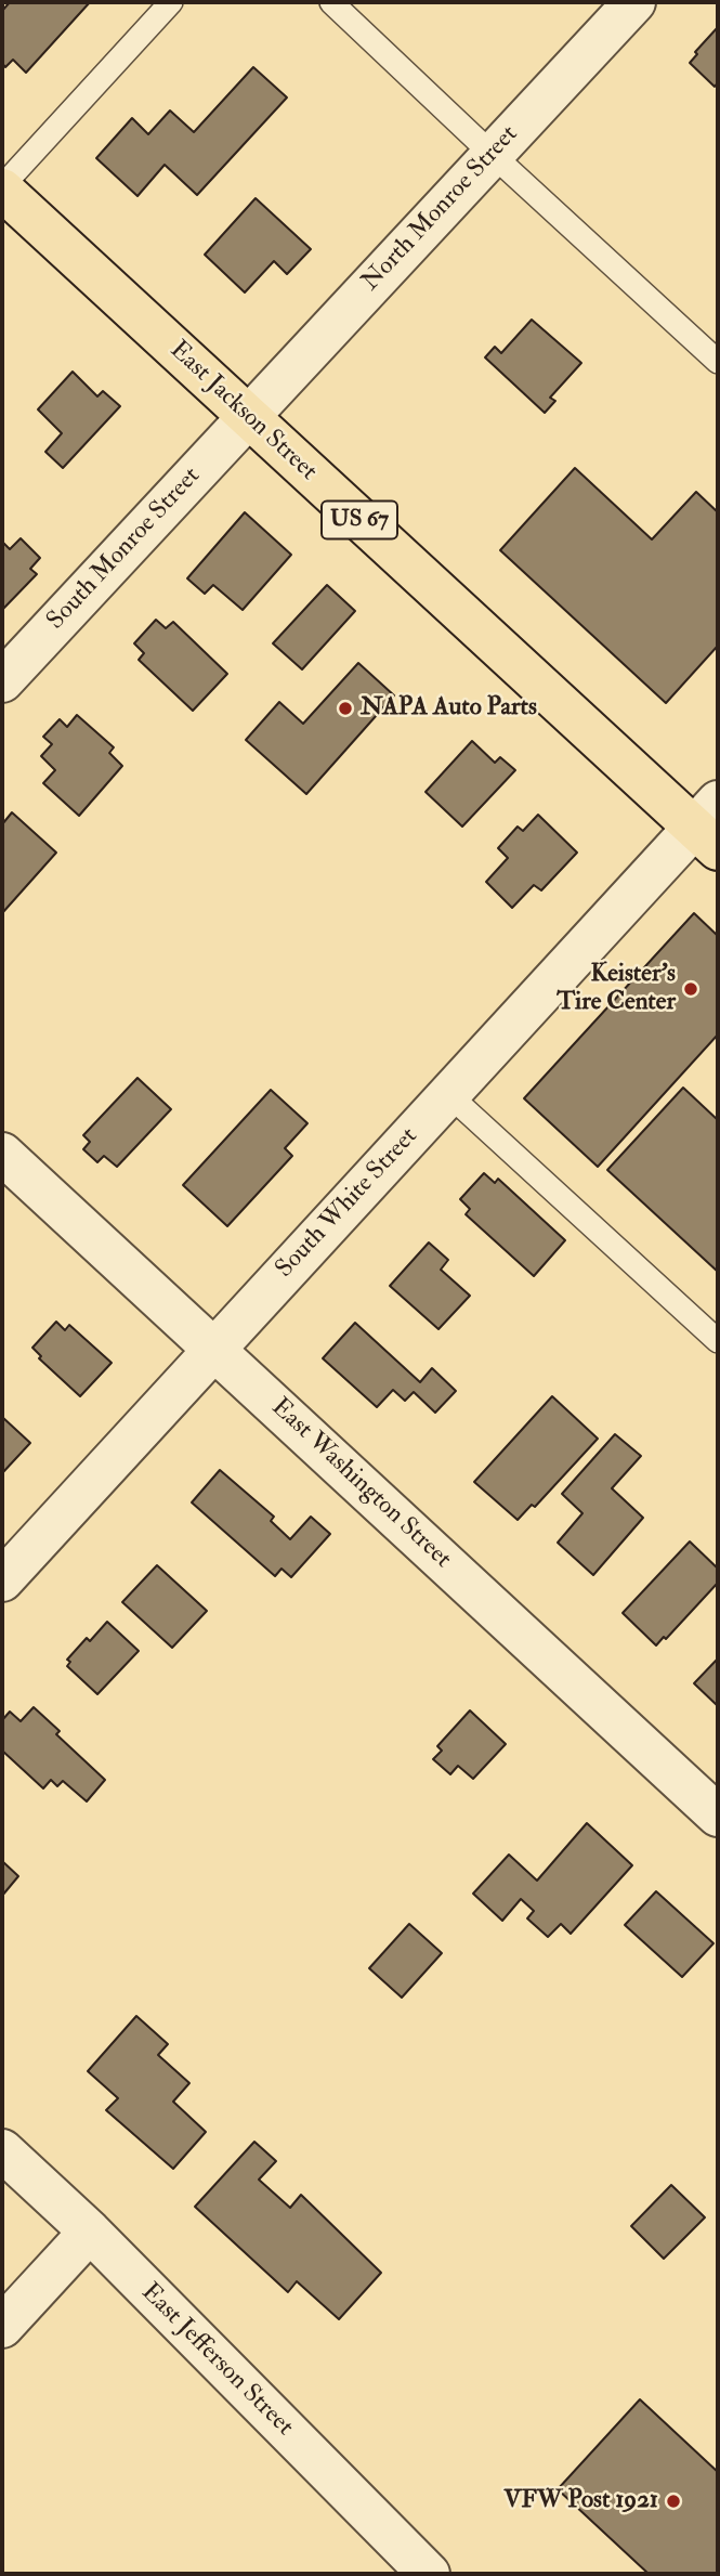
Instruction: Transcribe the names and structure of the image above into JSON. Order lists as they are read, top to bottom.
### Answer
{
  "streets": {
    "highway": ["East Jackson Street", "US 67"],
    "street": [
      "North Monroe Street",
      "South Monroe Street",
      "South White Street",
      "East Washington Street",
      "East Jefferson Street"
    ]
  },
  "crossings": [
    ["North Monroe Street", "East Jackson Street"],
    ["North Monroe Street", "South Monroe Street"],
    ["East Jackson Street", "South Monroe Street"],
    ["East Jackson Street", "South White Street"],
    ["South White Street", "East Washington Street"]
  ],
  "places": ["NAPA Auto Parts", "Keister's Tire Center", "VFW Post 1921"]
}
